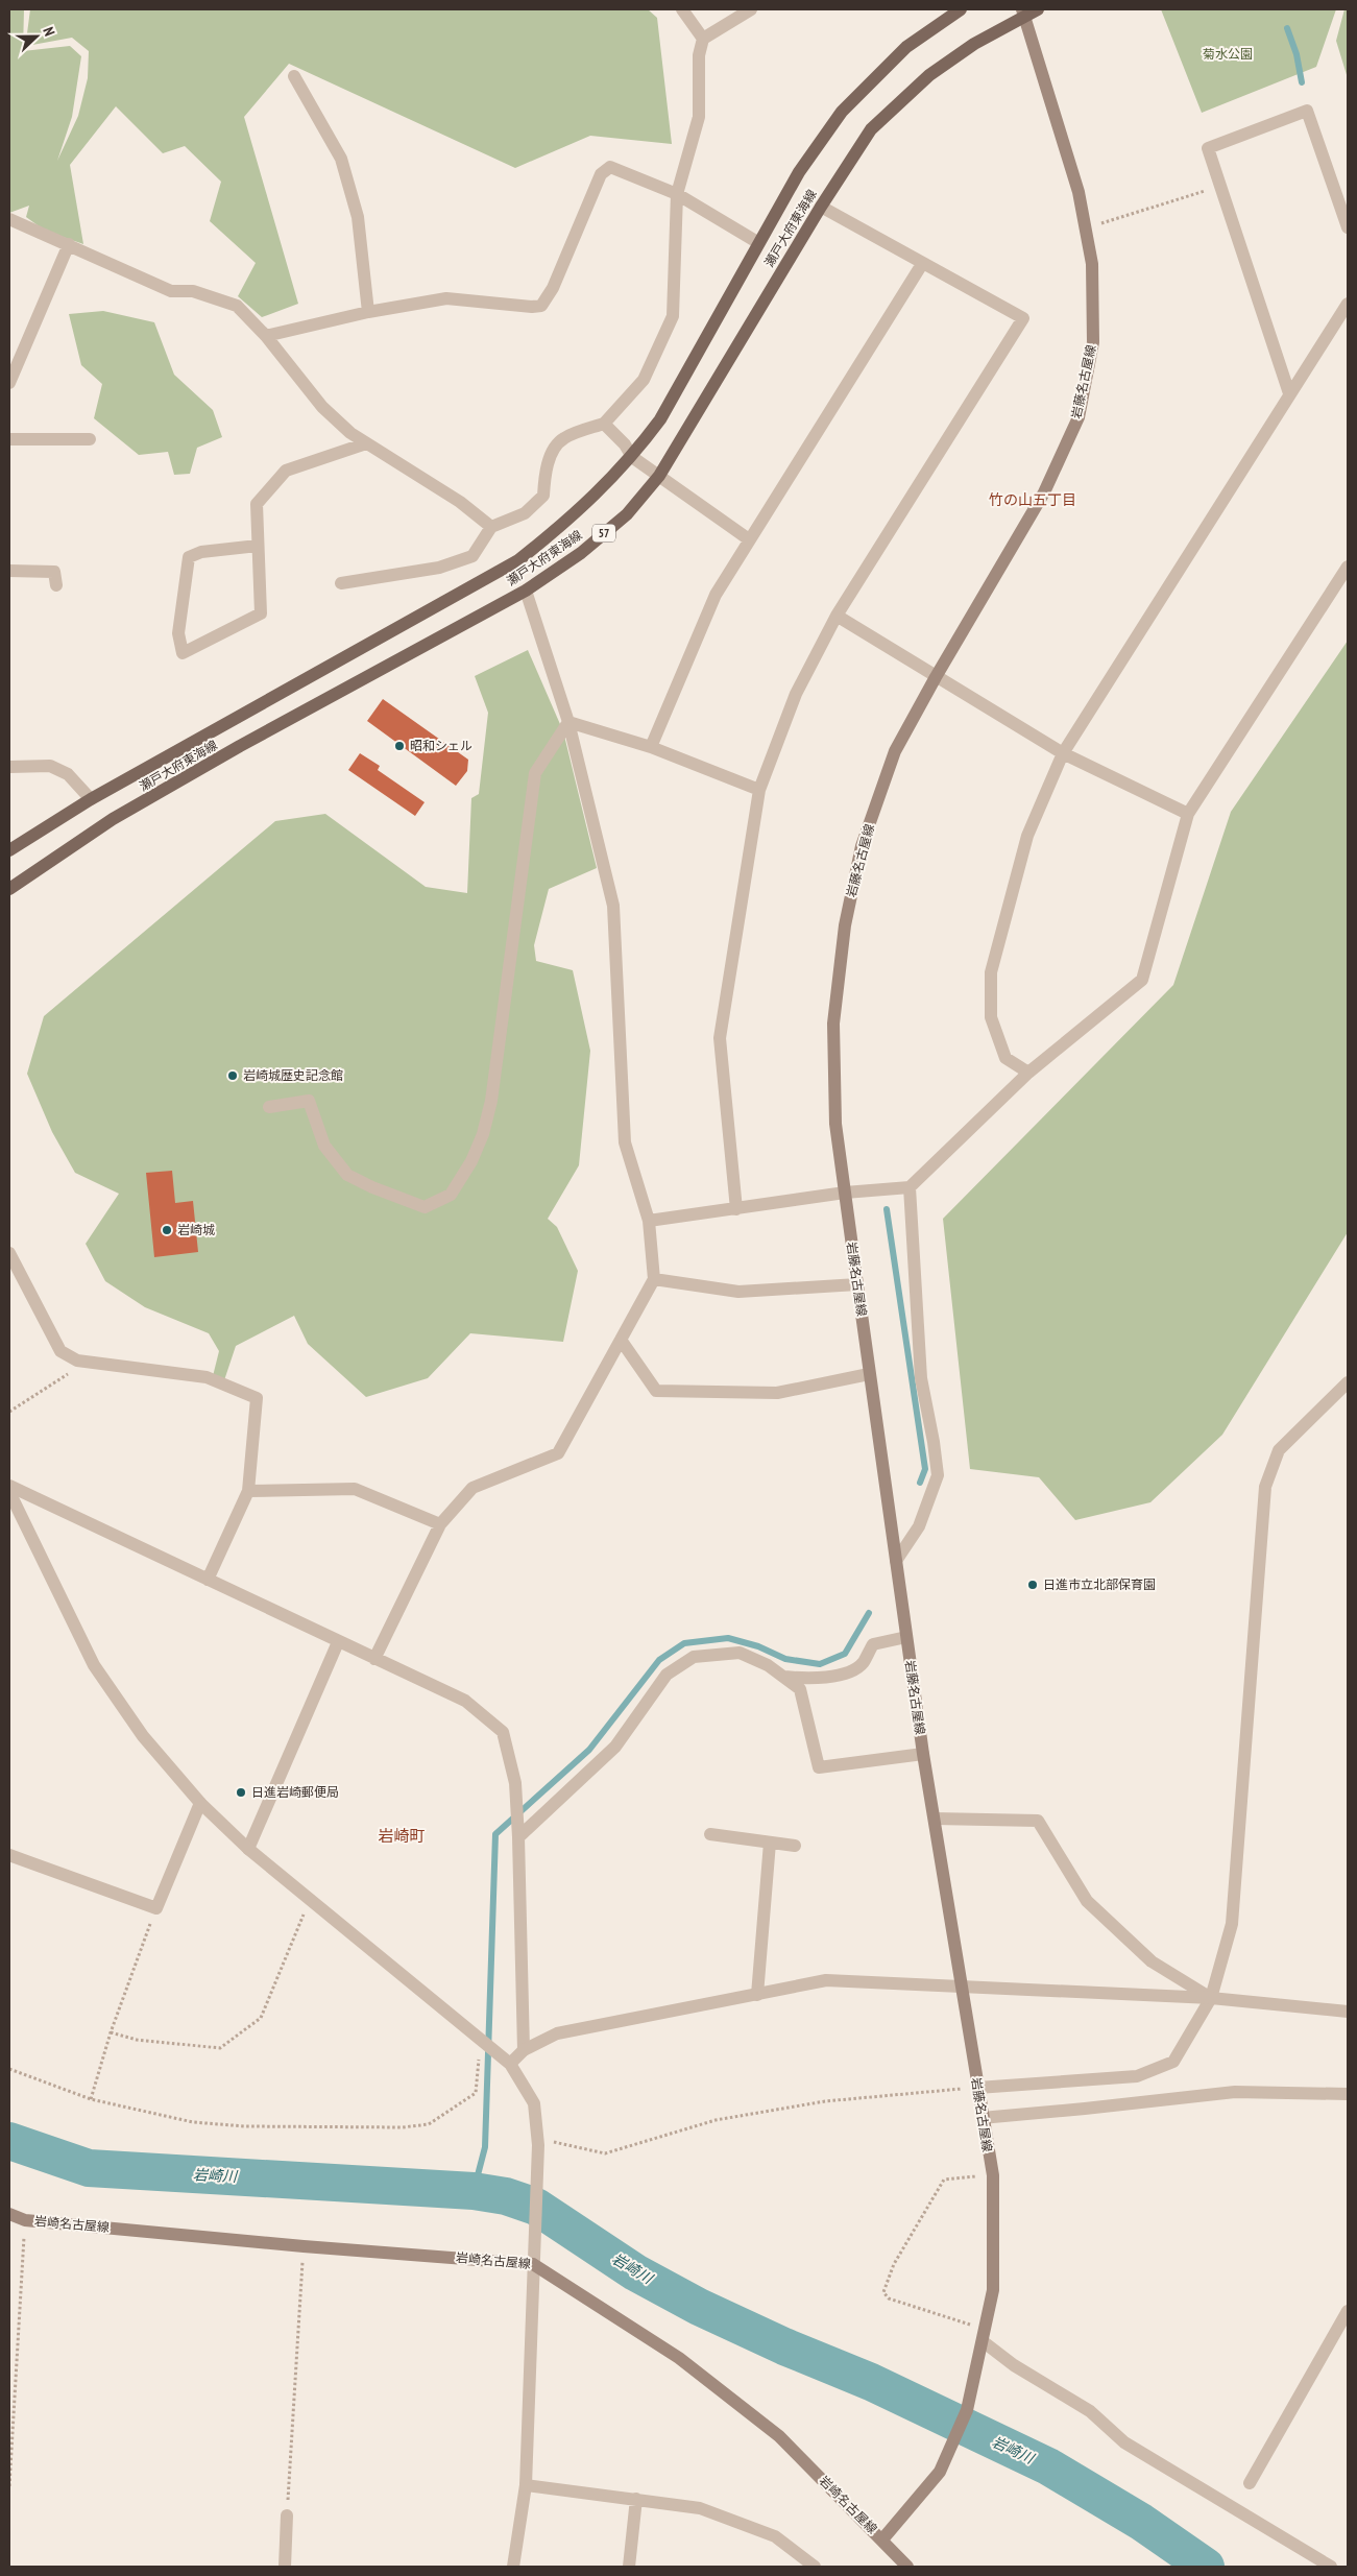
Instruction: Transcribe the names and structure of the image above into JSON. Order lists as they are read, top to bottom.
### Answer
{
  "streets": {
    "main road": [
      "瀬戸大府東海線",
      "岩藤名古屋線",
      "57",
      "岩崎名古屋線"
    ]
  },
  "crossings": [
    ["瀬戸大府東海線", "岩藤名古屋線"],
    ["岩藤名古屋線", "岩崎名古屋線"]
  ],
  "districts": ["竹の山五丁目", "岩崎町"],
  "water": ["岩崎川"],
  "parks": ["菊水公園"],
  "places": [
    "昭和シェル",
    "岩崎城歴史記念館",
    "岩崎城",
    "日進市立北部保育園",
    "日進岩崎郵便局"
  ],
  "north": "right"
}
